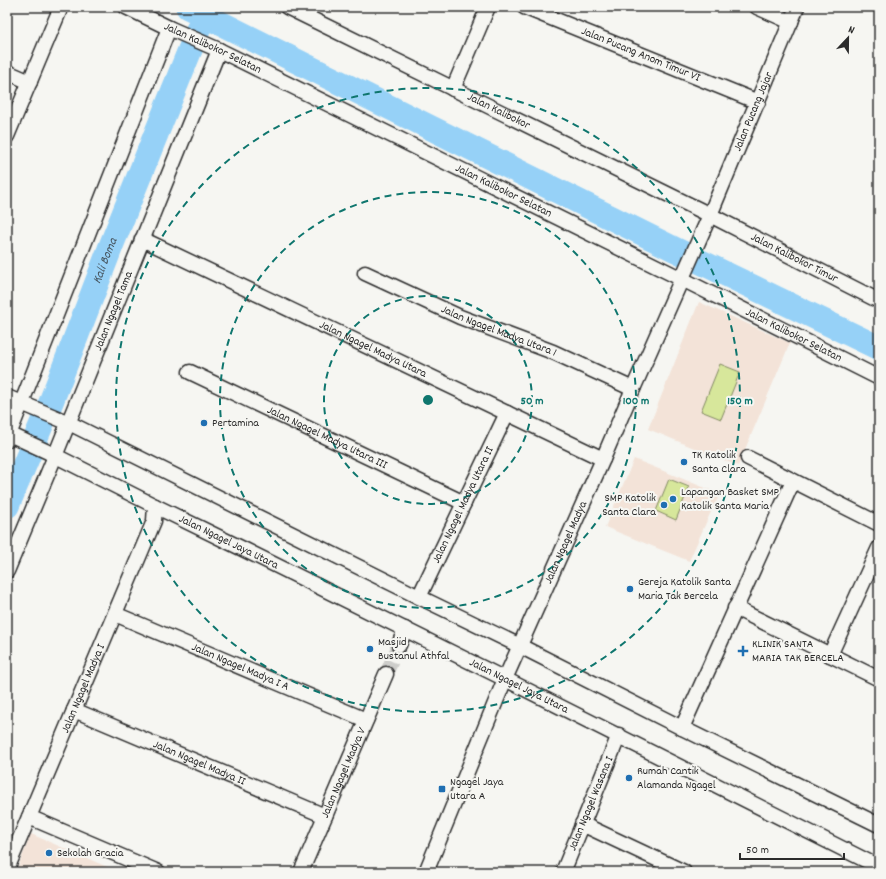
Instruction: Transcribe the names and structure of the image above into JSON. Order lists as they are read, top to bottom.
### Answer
{
  "streets": {
    "street": [
      "Jalan Kalibokor Selatan",
      "Jalan Pucang Anom Timur VI",
      "Jalan Kalibokor",
      "Jalan Pucang Jajar",
      "Jalan Kalibokor Timur",
      "Jalan Ngagel Tama",
      "Jalan Ngagel Madya Utara 1",
      "Jalan Ngagel Madya Utara",
      "Jalan Ngagel Madya Utara III",
      "Jalan Ngagel Madya Utara II",
      "Jalan Ngagel Jaya Utara",
      "Jalan Ngagel Madya",
      "Jalan Ngagel Madya I A",
      "Jalan Ngagel Madya I",
      "Jalan Ngagel Madya II",
      "Jalan Ngagel Madya V",
      "Jalan Ngagel Wasana I"
    ]
  },
  "crossings": [
    ["Jalan Kalibokor Selatan", "Jalan Ngagel Tama"],
    ["Jalan Kalibokor Selatan", "Jalan Ngagel Madya"],
    ["Jalan Pucang Anom Timur VI", "Jalan Pucang Jajar"],
    ["Jalan Kalibokor", "Jalan Pucang Jajar"],
    ["Jalan Kalibokor", "Jalan Kalibokor Timur"],
    ["Jalan Kalibokor", "Jalan Ngagel Madya"],
    ["Jalan Pucang Jajar", "Jalan Kalibokor Timur"],
    ["Jalan Pucang Jajar", "Jalan Ngagel Madya"],
    ["Jalan Kalibokor Timur", "Jalan Ngagel Madya"],
    ["Jalan Ngagel Tama", "Jalan Ngagel Madya Utara"],
    ["Jalan Ngagel Tama", "Jalan Ngagel Jaya Utara"],
    ["Jalan Ngagel Madya Utara 1", "Jalan Ngagel Madya"],
    ["Jalan Ngagel Madya Utara", "Jalan Ngagel Madya Utara II"],
    ["Jalan Ngagel Madya Utara", "Jalan Ngagel Madya"],
    ["Jalan Ngagel Madya Utara III", "Jalan Ngagel Madya Utara II"],
    ["Jalan Ngagel Jaya Utara", "Jalan Ngagel Madya"],
    ["Jalan Ngagel Jaya Utara", "Jalan Ngagel Madya I"],
    ["Jalan Ngagel Jaya Utara", "Jalan Ngagel Wasana I"],
    ["Jalan Ngagel Madya I A", "Jalan Ngagel Madya I"],
    ["Jalan Ngagel Madya I A", "Jalan Ngagel Madya V"],
    ["Jalan Ngagel Madya I", "Jalan Ngagel Madya II"],
    ["Jalan Ngagel Madya II", "Jalan Ngagel Madya V"]
  ],
  "water": ["Kali Boma"],
  "places": {
    "other": [
      "Pertamina",
      "TK Katolik Santa Clara",
      "Lapangan Basket SMP Katolik Santa Maria",
      "SMP Katolik Santa Clara",
      "Gereja Katolik Santa Maria Tak Bercela",
      "Masjid Bustanul Athfal",
      "Rumah Cantik Alamanda Ngagel",
      "Sekolah Gracia"
    ],
    "health": ["KLINIK SANTA MARIA TAK BERCELA"],
    "transit": ["Ngagel Jaya Utara A"]
  },
  "scale_bar": "50 m",
  "north": "top",
  "rings": ["50 m", "100 m", "150 m"]
}
